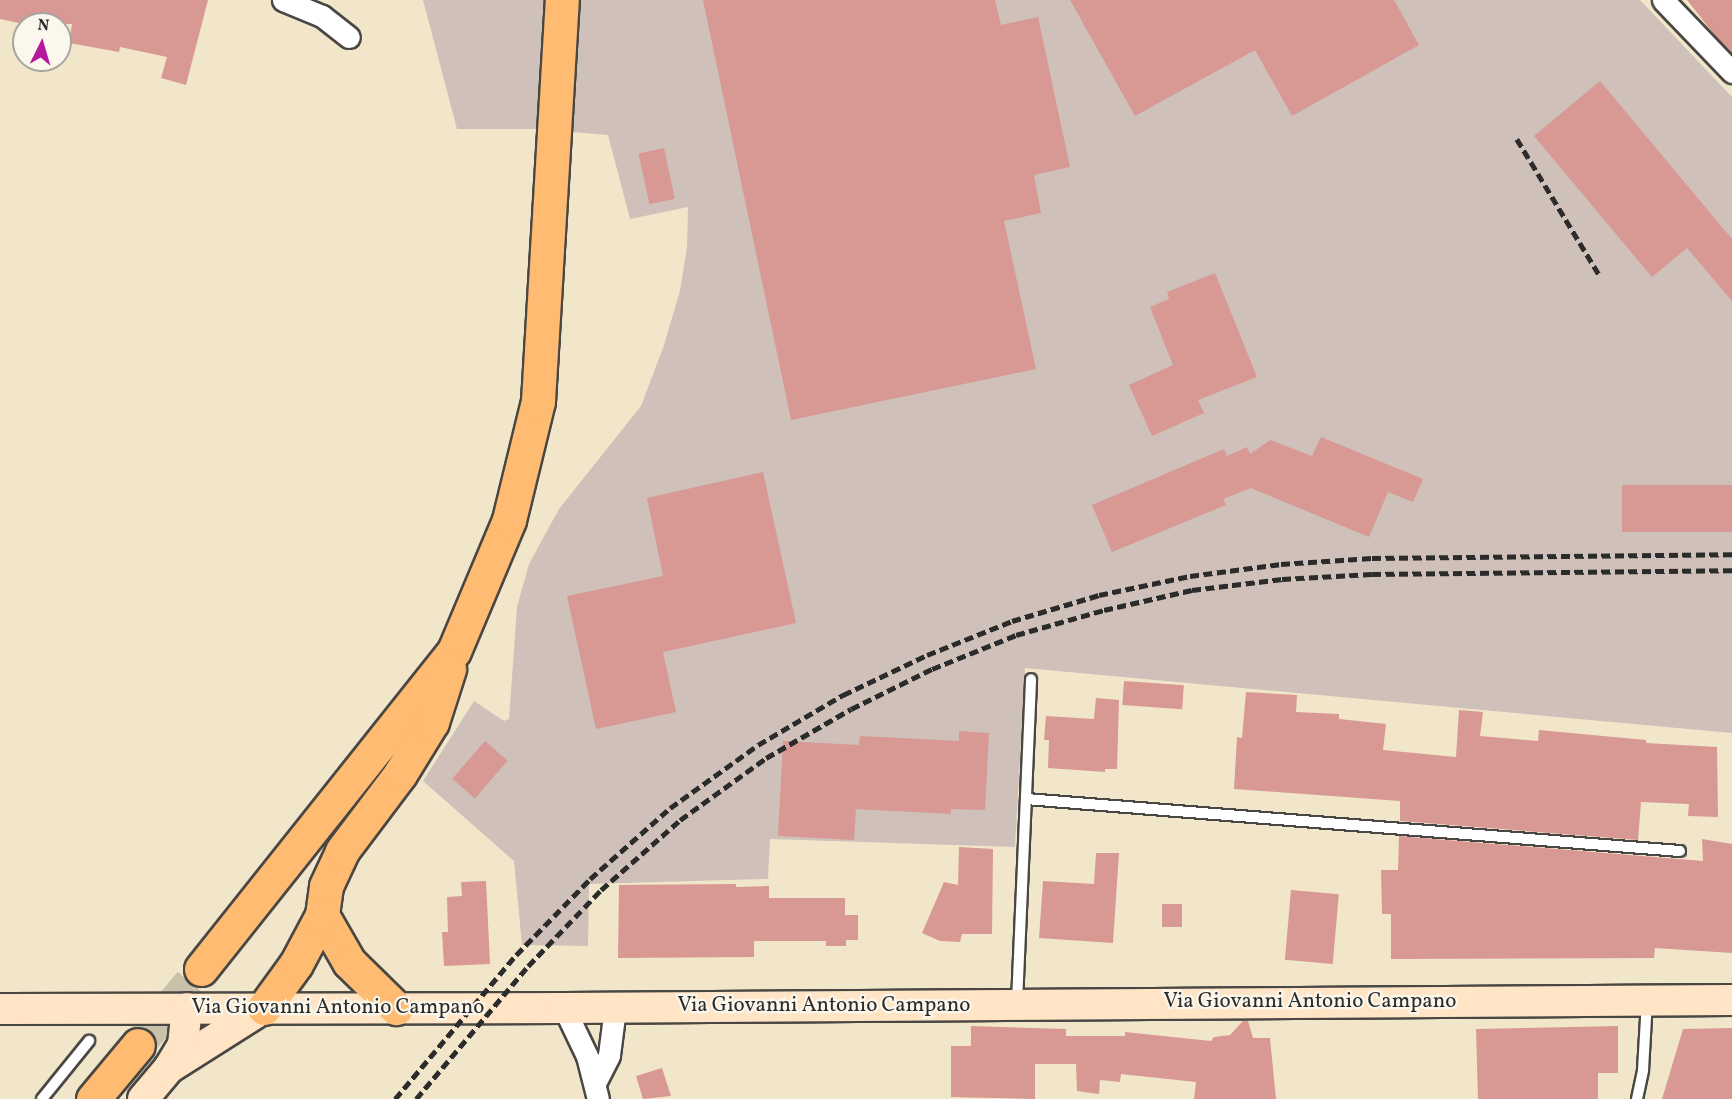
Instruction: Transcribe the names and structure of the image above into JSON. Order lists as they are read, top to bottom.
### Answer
{
  "streets": {
    "main road": ["Via Giovanni Antonio Campano"]
  },
  "north": "top"
}
